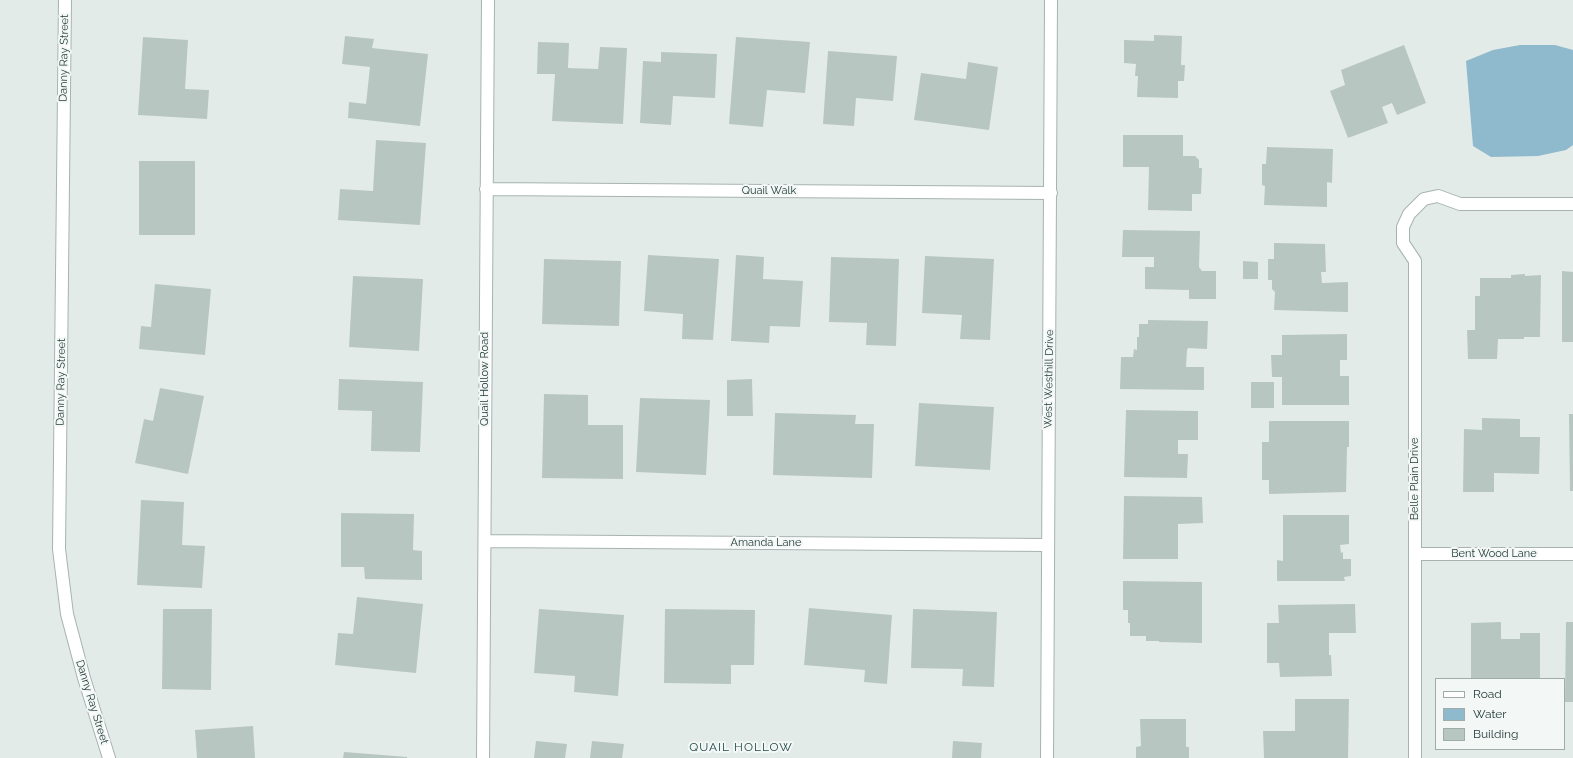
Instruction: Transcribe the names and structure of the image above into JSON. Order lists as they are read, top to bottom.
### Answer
{
  "streets": {
    "street": [
      "Danny Ray Street",
      "Quail Walk",
      "Quail Hollow Road",
      "West Westhill Drive",
      "Belle Plain Drive",
      "Amanda Lane",
      "Bent Wood Lane"
    ]
  },
  "crossings": [
    ["Quail Walk", "Quail Hollow Road"],
    ["Quail Walk", "West Westhill Drive"],
    ["Quail Hollow Road", "Amanda Lane"],
    ["West Westhill Drive", "Amanda Lane"],
    ["Belle Plain Drive", "Bent Wood Lane"]
  ],
  "districts": ["QUAIL HOLLOW"],
  "legend": ["Road", "Water", "Building"]
}
